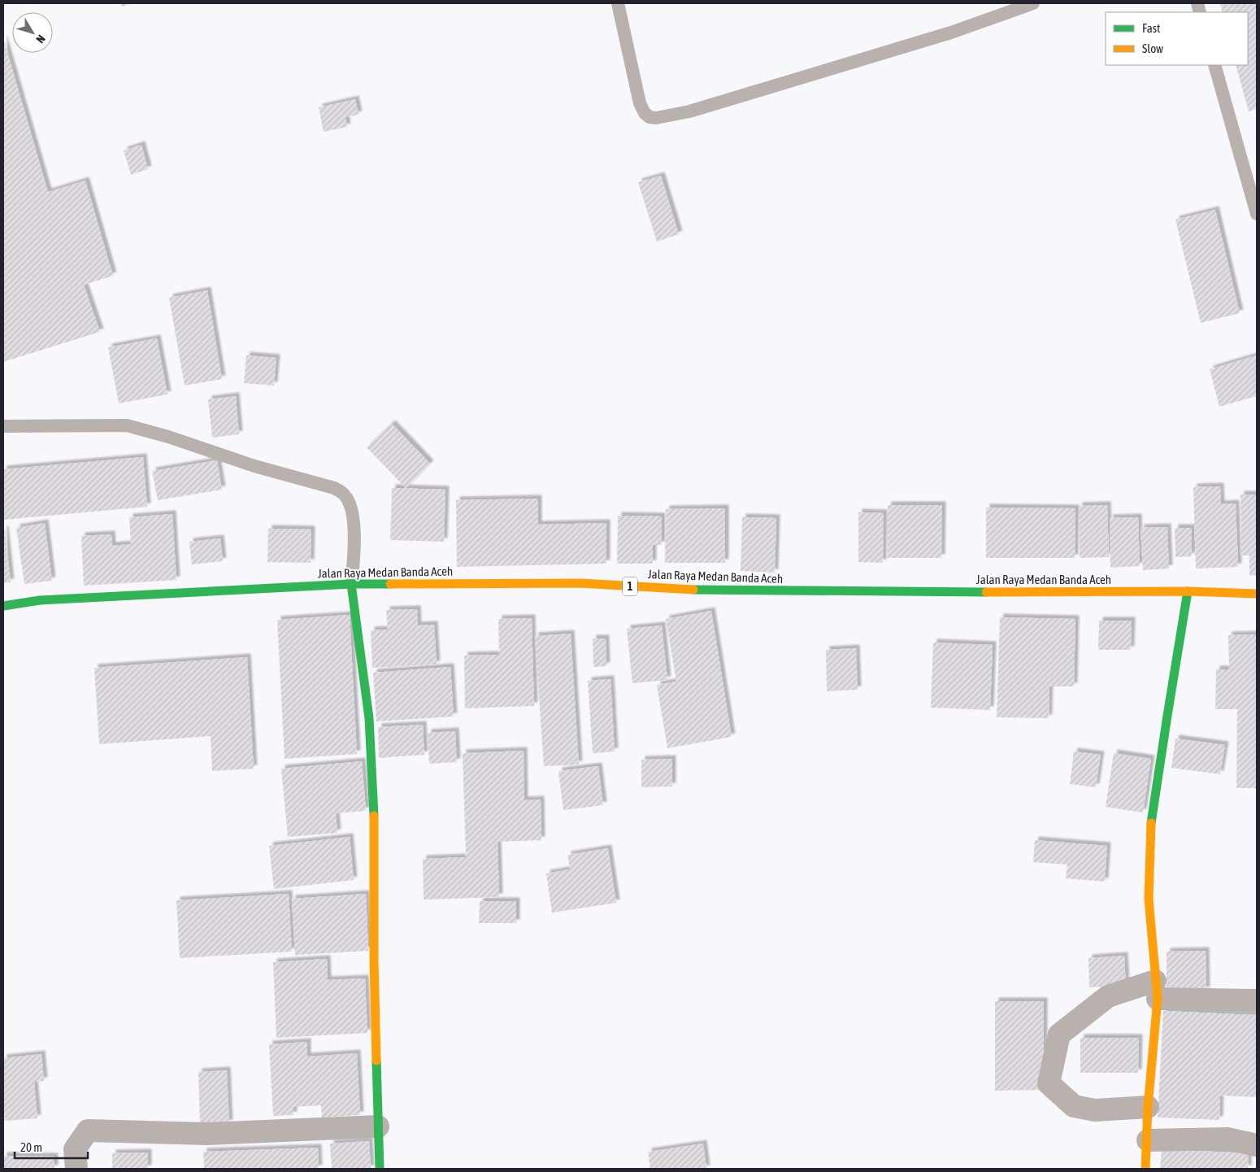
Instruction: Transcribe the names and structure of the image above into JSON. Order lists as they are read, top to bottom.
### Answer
{
  "streets": {
    "main road": ["Jalan Raya Medan Banda Aceh", "1"]
  },
  "legend": ["Fast", "Slow"],
  "scale_bar": "20 m",
  "north": "bottom right"
}
